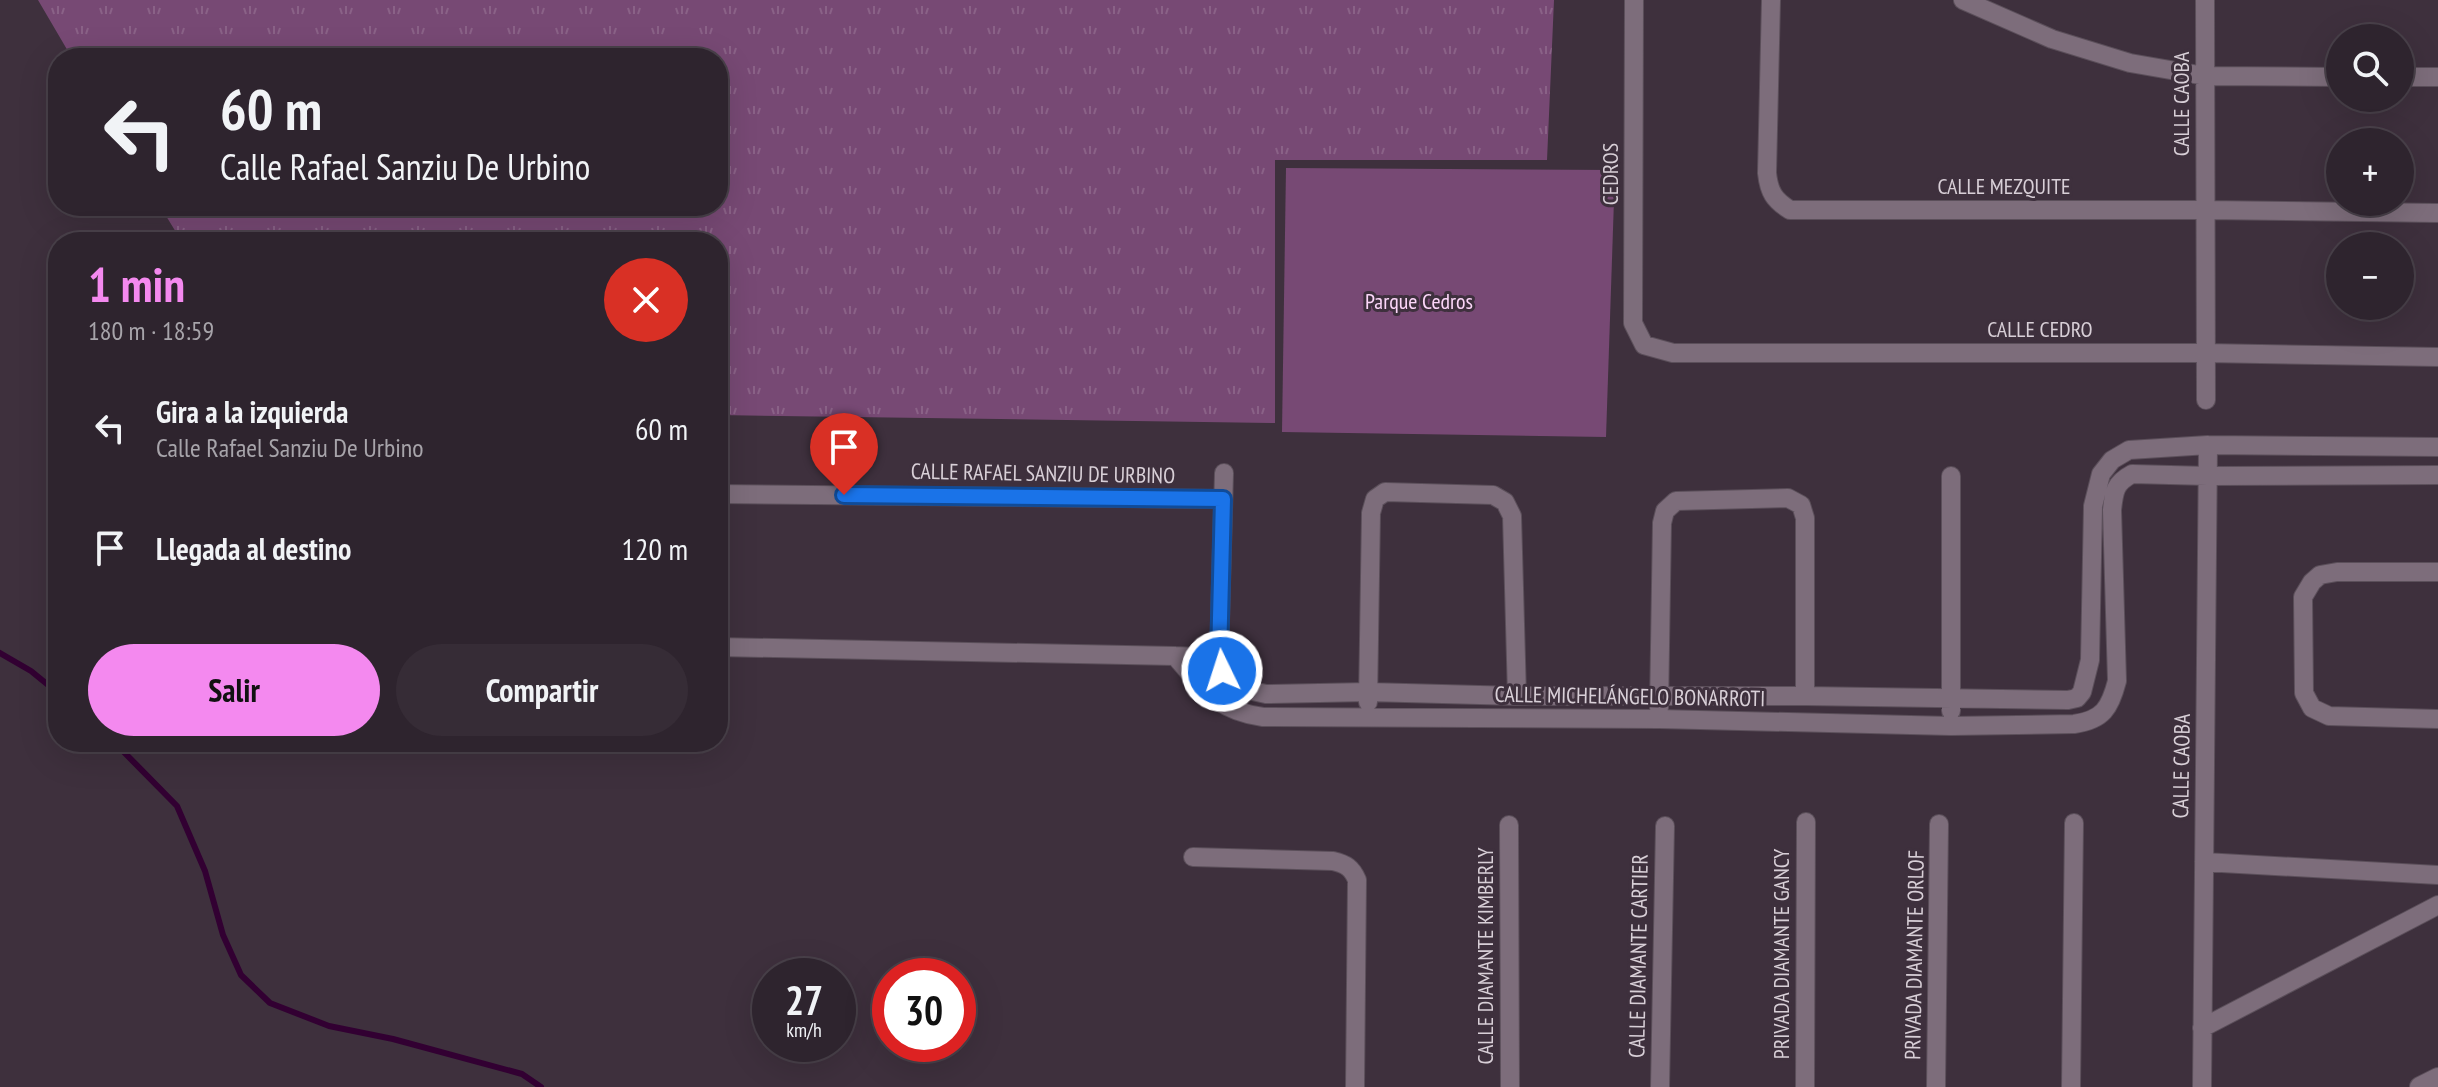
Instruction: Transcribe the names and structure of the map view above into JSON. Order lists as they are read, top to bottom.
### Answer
{
  "streets": {
    "street": [
      "CALLE CAOBA",
      "CEDROS",
      "CALLE MEZQUITE",
      "CALLE CEDRO",
      "CALLE RAFAEL SANZIU DE URBINO",
      "CALLE MICHELÁNGELO BONARROTI",
      "PRIVADA DIAMANTE GANCY",
      "PRIVADA DIAMANTE ORLOF",
      "CALLE DIAMANTE KIMBERLY",
      "CALLE DIAMANTE CARTIER"
    ]
  },
  "crossings": [
    ["CALLE CAOBA", "CALLE MEZQUITE"],
    ["CALLE CAOBA", "CALLE CEDRO"],
    ["CEDROS", "CALLE CEDRO"]
  ],
  "parks": ["Parque Cedros"],
  "page": {
    "map_buttons": ["+", "−"],
    "turn": ["60 m", "Calle Rafael Sanziu De Urbino"],
    "heading": ["1 min", "180 m · 18:59"],
    "list": [
      {
        "name": "Gira a la izquierda",
        "note": "Calle Rafael Sanziu De Urbino",
        "value": "60 m"
      },
      {
        "name": "Llegada al destino",
        "value": "120 m"
      }
    ],
    "buttons": ["Salir", "Compartir"],
    "speed": "27 km/h",
    "limit": "30"
  }
}
